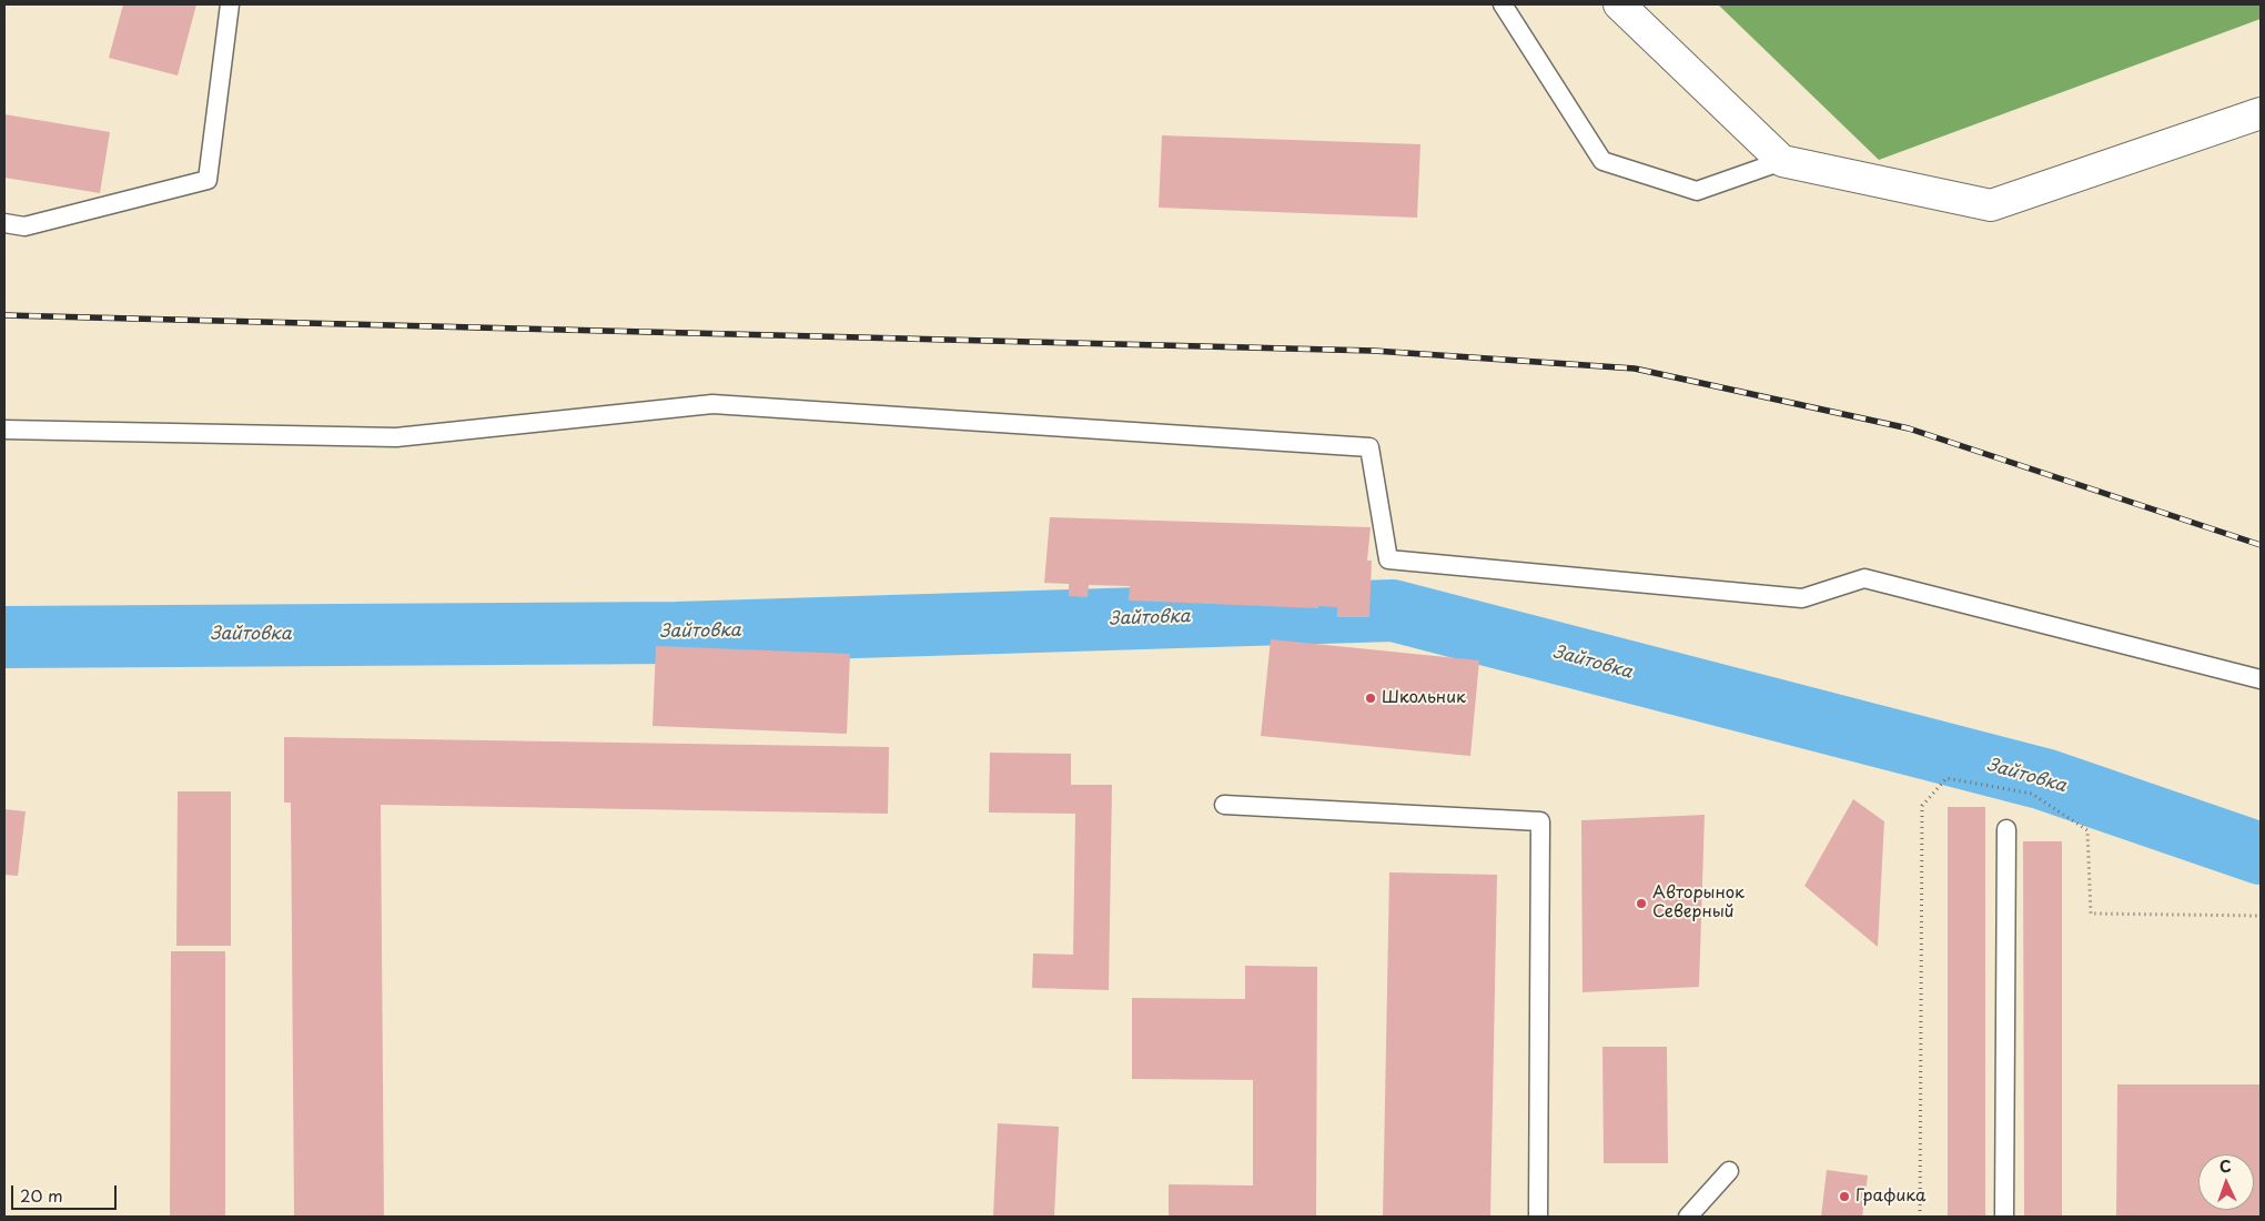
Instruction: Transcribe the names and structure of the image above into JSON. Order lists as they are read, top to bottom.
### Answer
{
  "water": ["Зайтовка"],
  "places": ["Школьник", "Авторынок Северный", "Графика"],
  "scale_bar": "20 m",
  "north": "top"
}
